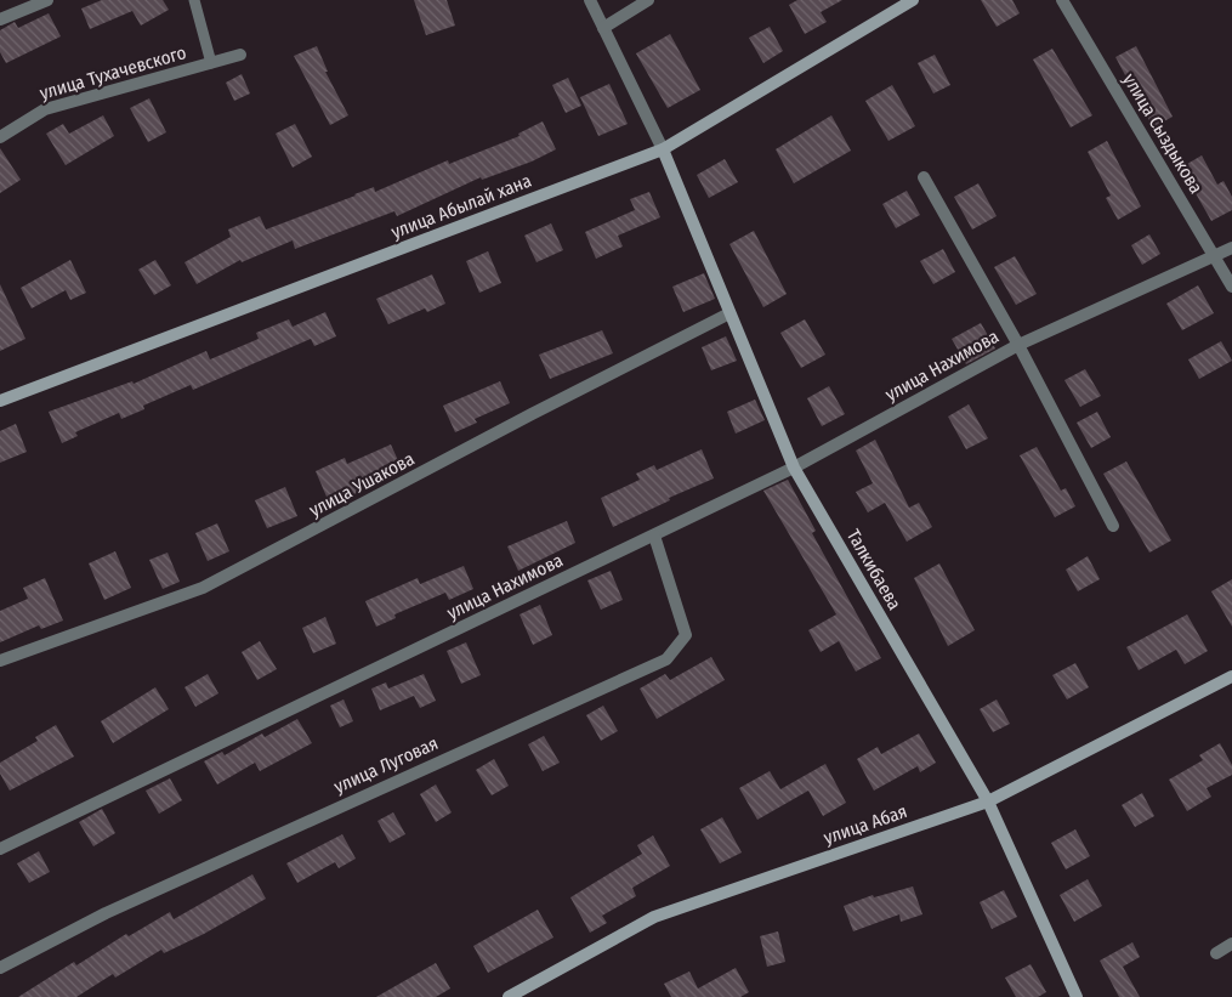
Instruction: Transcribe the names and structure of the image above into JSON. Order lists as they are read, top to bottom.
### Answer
{
  "streets": {
    "street": [
      "улица Тухачевского",
      "улица Сыздыкова",
      "улица Абылай хана",
      "улица Нахимова",
      "улица Ушакова",
      "Талкибаева",
      "улица Луговая",
      "улица Абая"
    ]
  },
  "crossings": [
    ["улица Сыздыкова", "улица Нахимова"],
    ["улица Абылай хана", "Талкибаева"],
    ["улица Нахимова", "Талкибаева"],
    ["улица Нахимова", "улица Луговая"],
    ["улица Ушакова", "Талкибаева"],
    ["Талкибаева", "улица Абая"]
  ]
}
